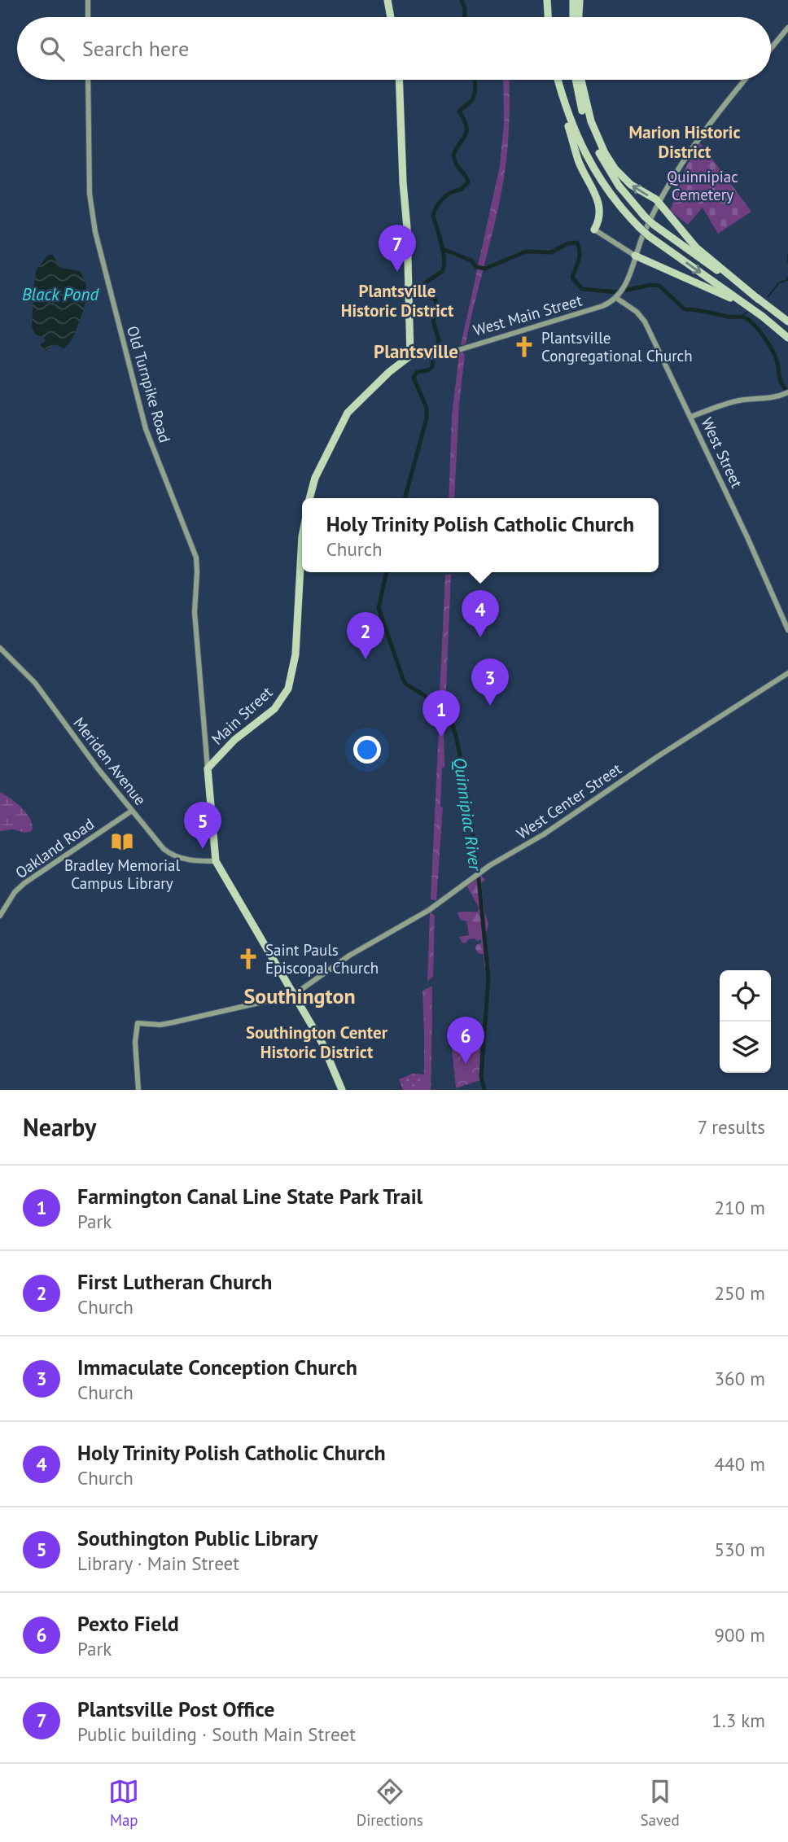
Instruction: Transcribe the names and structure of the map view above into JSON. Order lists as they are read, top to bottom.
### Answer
{
  "streets": {
    "highway": ["Main Street"],
    "main road": [
      "West Main Street",
      "Old Turnpike Road",
      "West Street",
      "Meriden Avenue",
      "West Center Street",
      "Oakland Road"
    ]
  },
  "crossings": [
    ["West Main Street", "West Street"],
    ["Old Turnpike Road", "Main Street"],
    ["Meriden Avenue", "Oakland Road"]
  ],
  "districts": [
    "Marion Historic District",
    "Plantsville Historic District",
    "Plantsville",
    "Southington",
    "Southington Center Historic District"
  ],
  "water": ["Black Pond", "Quinnipiac River"],
  "parks": ["Quinnipiac Cemetery"],
  "places": {
    "church": ["Plantsville Congregational Church", "Saint Pauls Episcopal Church"],
    "library": ["Bradley Memorial Campus Library"]
  },
  "page": {
    "search": "Search here",
    "pins": [
      "7",
      "4",
      "2",
      "3",
      "1",
      "5",
      "6"
    ],
    "popup": ["Holy Trinity Polish Catholic Church", "Church"],
    "heading": ["Nearby", "7 results"],
    "list": [
      {
        "mark": "1",
        "name": "Farmington Canal Line State Park Trail",
        "note": "Park",
        "value": "210 m"
      },
      {
        "mark": "2",
        "name": "First Lutheran Church",
        "note": "Church",
        "value": "250 m"
      },
      {
        "mark": "3",
        "name": "Immaculate Conception Church",
        "note": "Church",
        "value": "360 m"
      },
      {
        "mark": "4",
        "name": "Holy Trinity Polish Catholic Church",
        "note": "Church",
        "value": "440 m"
      },
      {
        "mark": "5",
        "name": "Southington Public Library",
        "note": "Library · Main Street",
        "value": "530 m"
      },
      {
        "mark": "6",
        "name": "Pexto Field",
        "note": "Park",
        "value": "900 m"
      },
      {
        "mark": "7",
        "name": "Plantsville Post Office",
        "note": "Public building · South Main Street",
        "value": "1.3 km"
      }
    ],
    "nav": ["Map", "Directions", "Saved"]
  }
}
